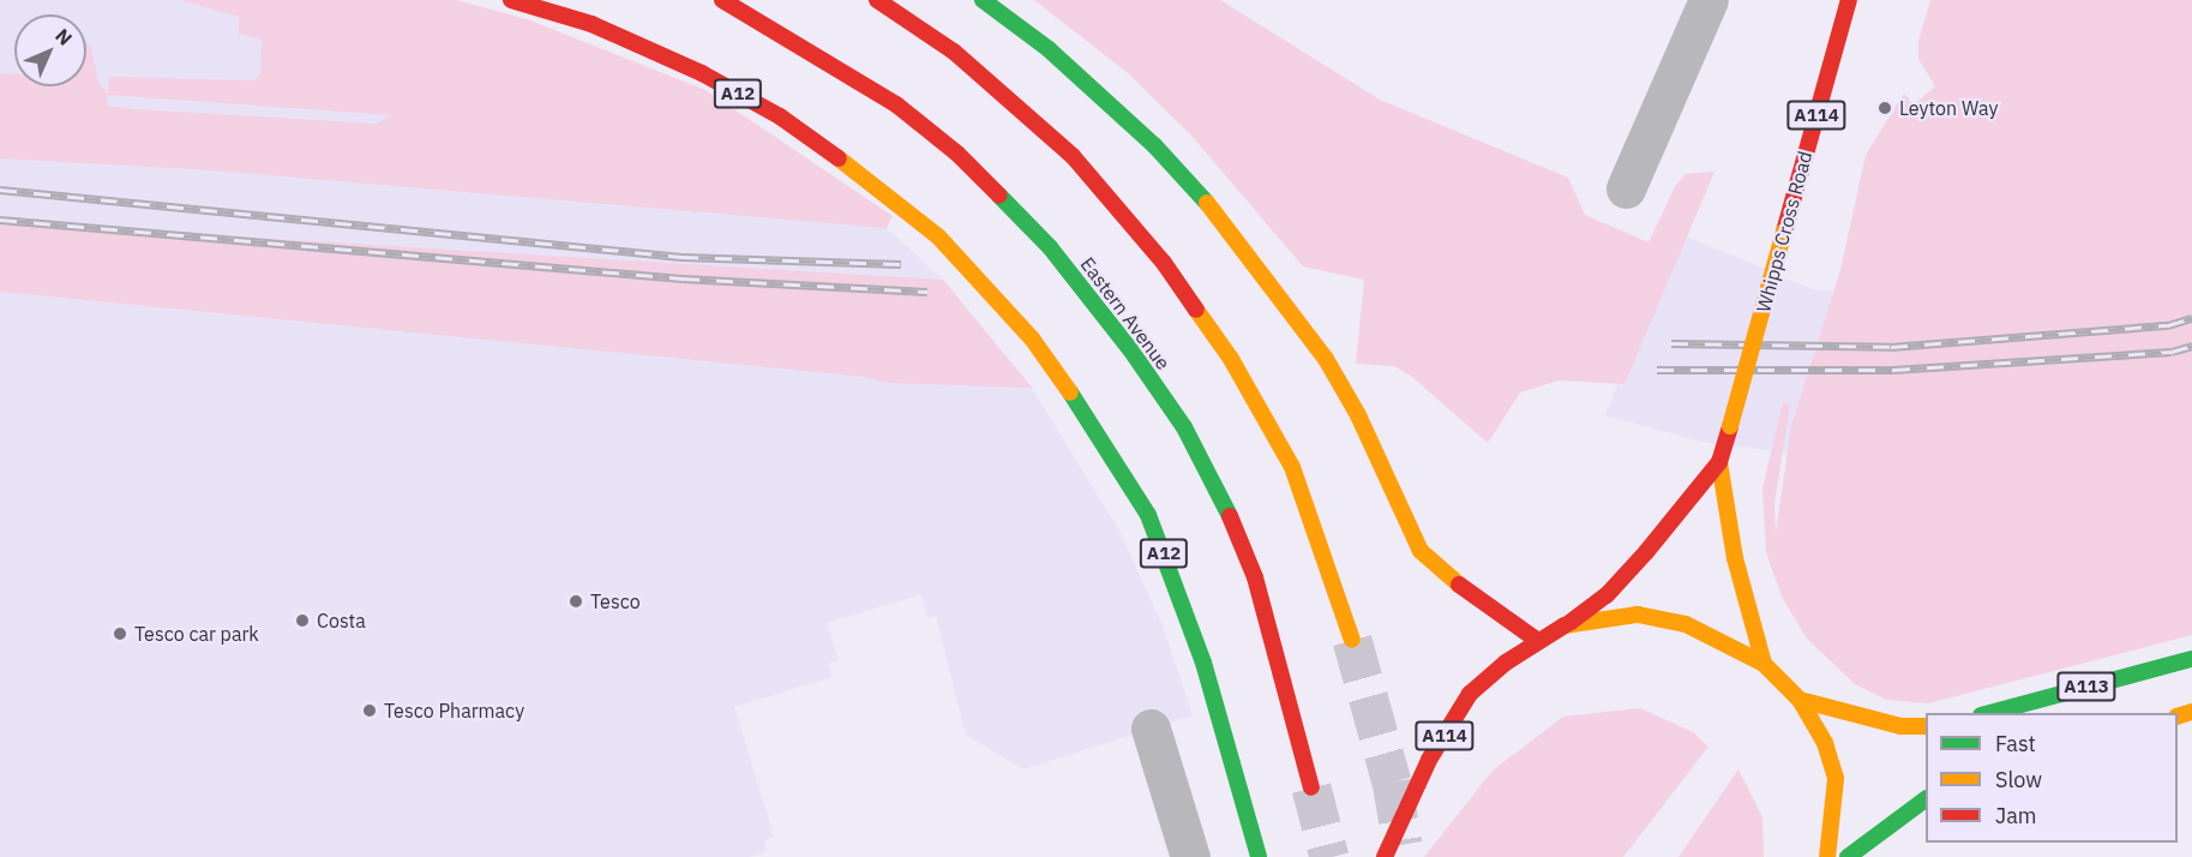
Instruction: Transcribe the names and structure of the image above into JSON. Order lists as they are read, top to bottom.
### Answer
{
  "streets": {
    "main road": [
      "A12",
      "A114",
      "Whipps Cross Road",
      "Eastern Avenue",
      "A113"
    ]
  },
  "crossings": [
    ["A114", "Whipps Cross Road"]
  ],
  "places": [
    "Leyton Way",
    "Tesco",
    "Costa",
    "Tesco car park",
    "Tesco Pharmacy"
  ],
  "legend": ["Fast", "Slow", "Jam"],
  "north": "top right"
}
